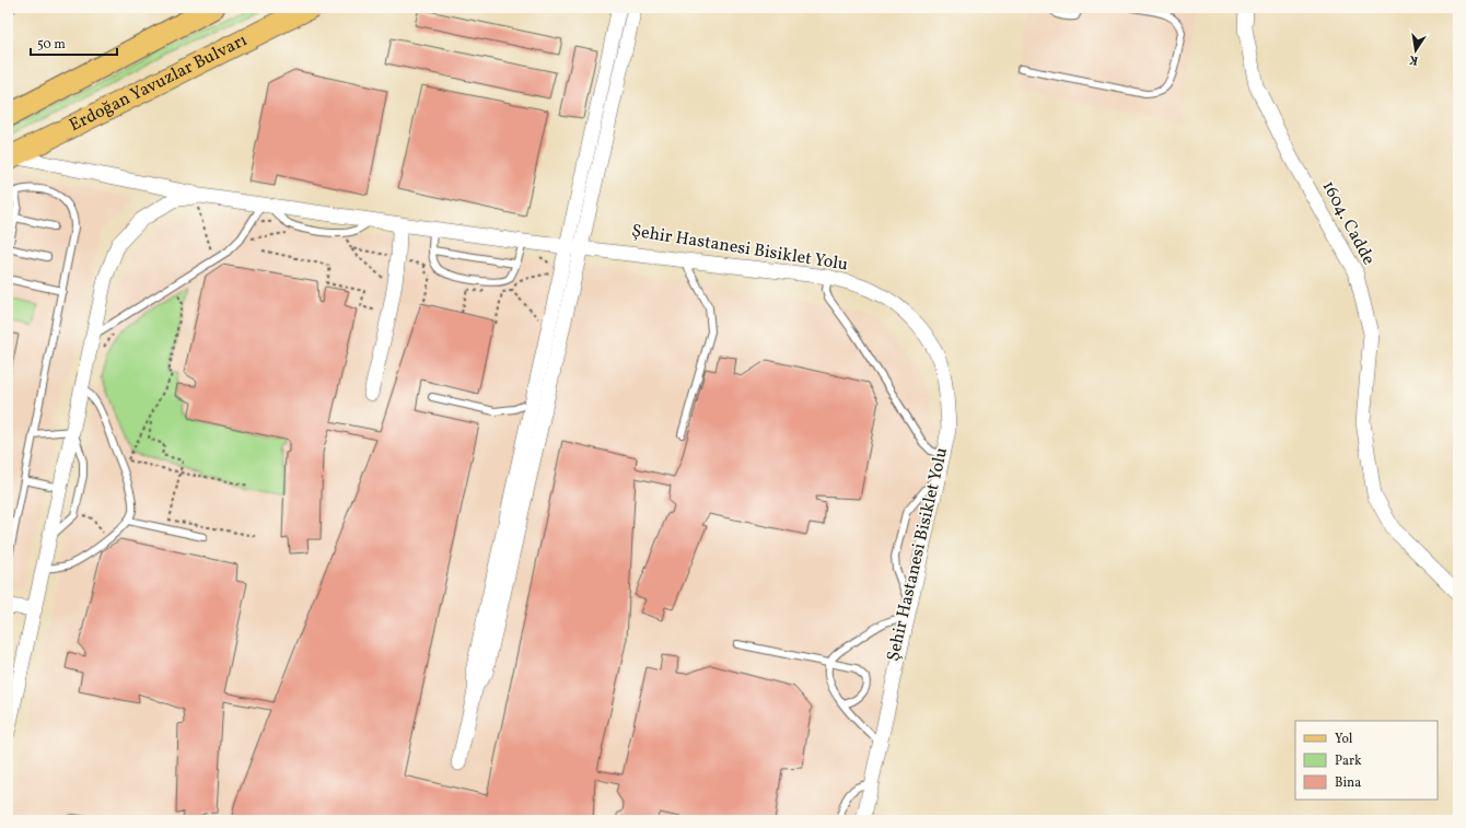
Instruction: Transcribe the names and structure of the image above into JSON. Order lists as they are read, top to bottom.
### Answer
{
  "streets": {
    "main road": ["Erdoğan Yavuzlar Bulvarı"],
    "street": ["1604. Cadde"]
  },
  "legend": ["Yol", "Park", "Bina"],
  "scale_bar": "50 m",
  "north": "bottom"
}
